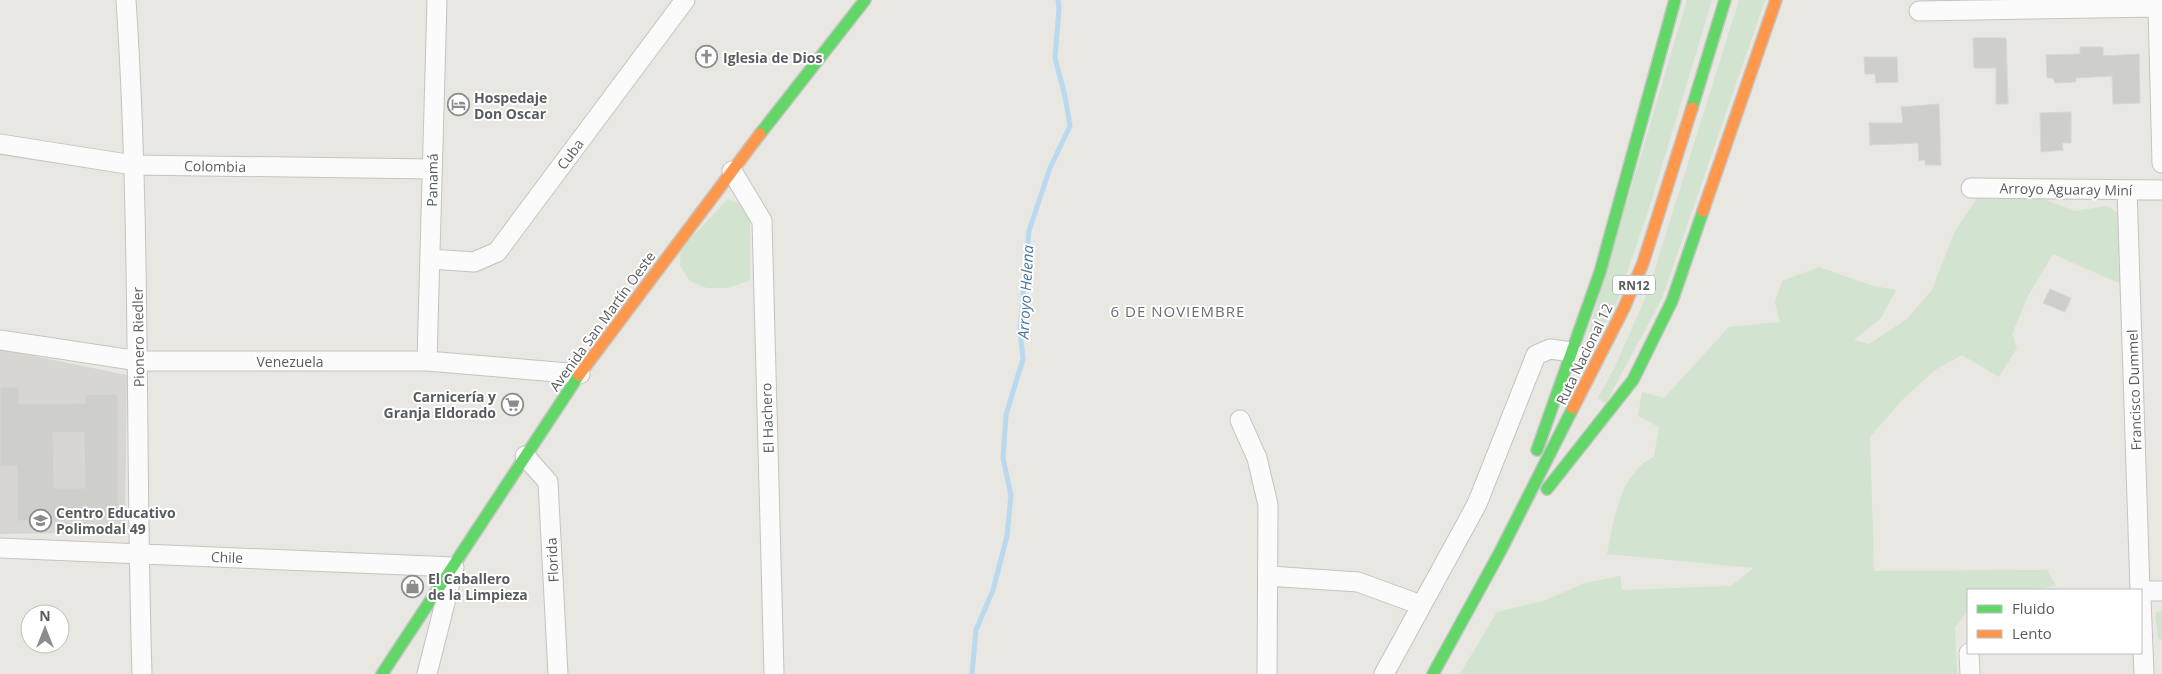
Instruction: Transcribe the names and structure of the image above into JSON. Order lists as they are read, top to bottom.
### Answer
{
  "streets": {
    "main road": ["RN12", "Avenida San Martín Oeste", "Ruta Nacional 12"],
    "street": [
      "Cuba",
      "Colombia",
      "Panamá",
      "Arroyo Aguaray Miní",
      "Pionero Riedler",
      "Venezuela",
      "Francisco Dummel",
      "El Hachero",
      "Chile",
      "Florida"
    ]
  },
  "crossings": [
    ["Cuba", "Panamá"],
    ["Colombia", "Panamá"],
    ["Colombia", "Pionero Riedler"],
    ["Panamá", "Venezuela"],
    ["Arroyo Aguaray Miní", "Francisco Dummel"],
    ["Avenida San Martín Oeste", "Venezuela"],
    ["Avenida San Martín Oeste", "El Hachero"],
    ["Avenida San Martín Oeste", "Chile"],
    ["Avenida San Martín Oeste", "Florida"],
    ["Pionero Riedler", "Venezuela"],
    ["Pionero Riedler", "Chile"]
  ],
  "districts": ["6 DE NOVIEMBRE"],
  "water": ["Arroyo Helena"],
  "places": {
    "church": ["Iglesia de Dios"],
    "hotel": ["Hospedaje Don Oscar"],
    "supermarket": ["Carnicería y Granja Eldorado"],
    "school or university": ["Centro Educativo Polimodal 49"],
    "shop": ["El Caballero de la Limpieza"]
  },
  "legend": ["Fluido", "Lento"],
  "north": "top"
}
